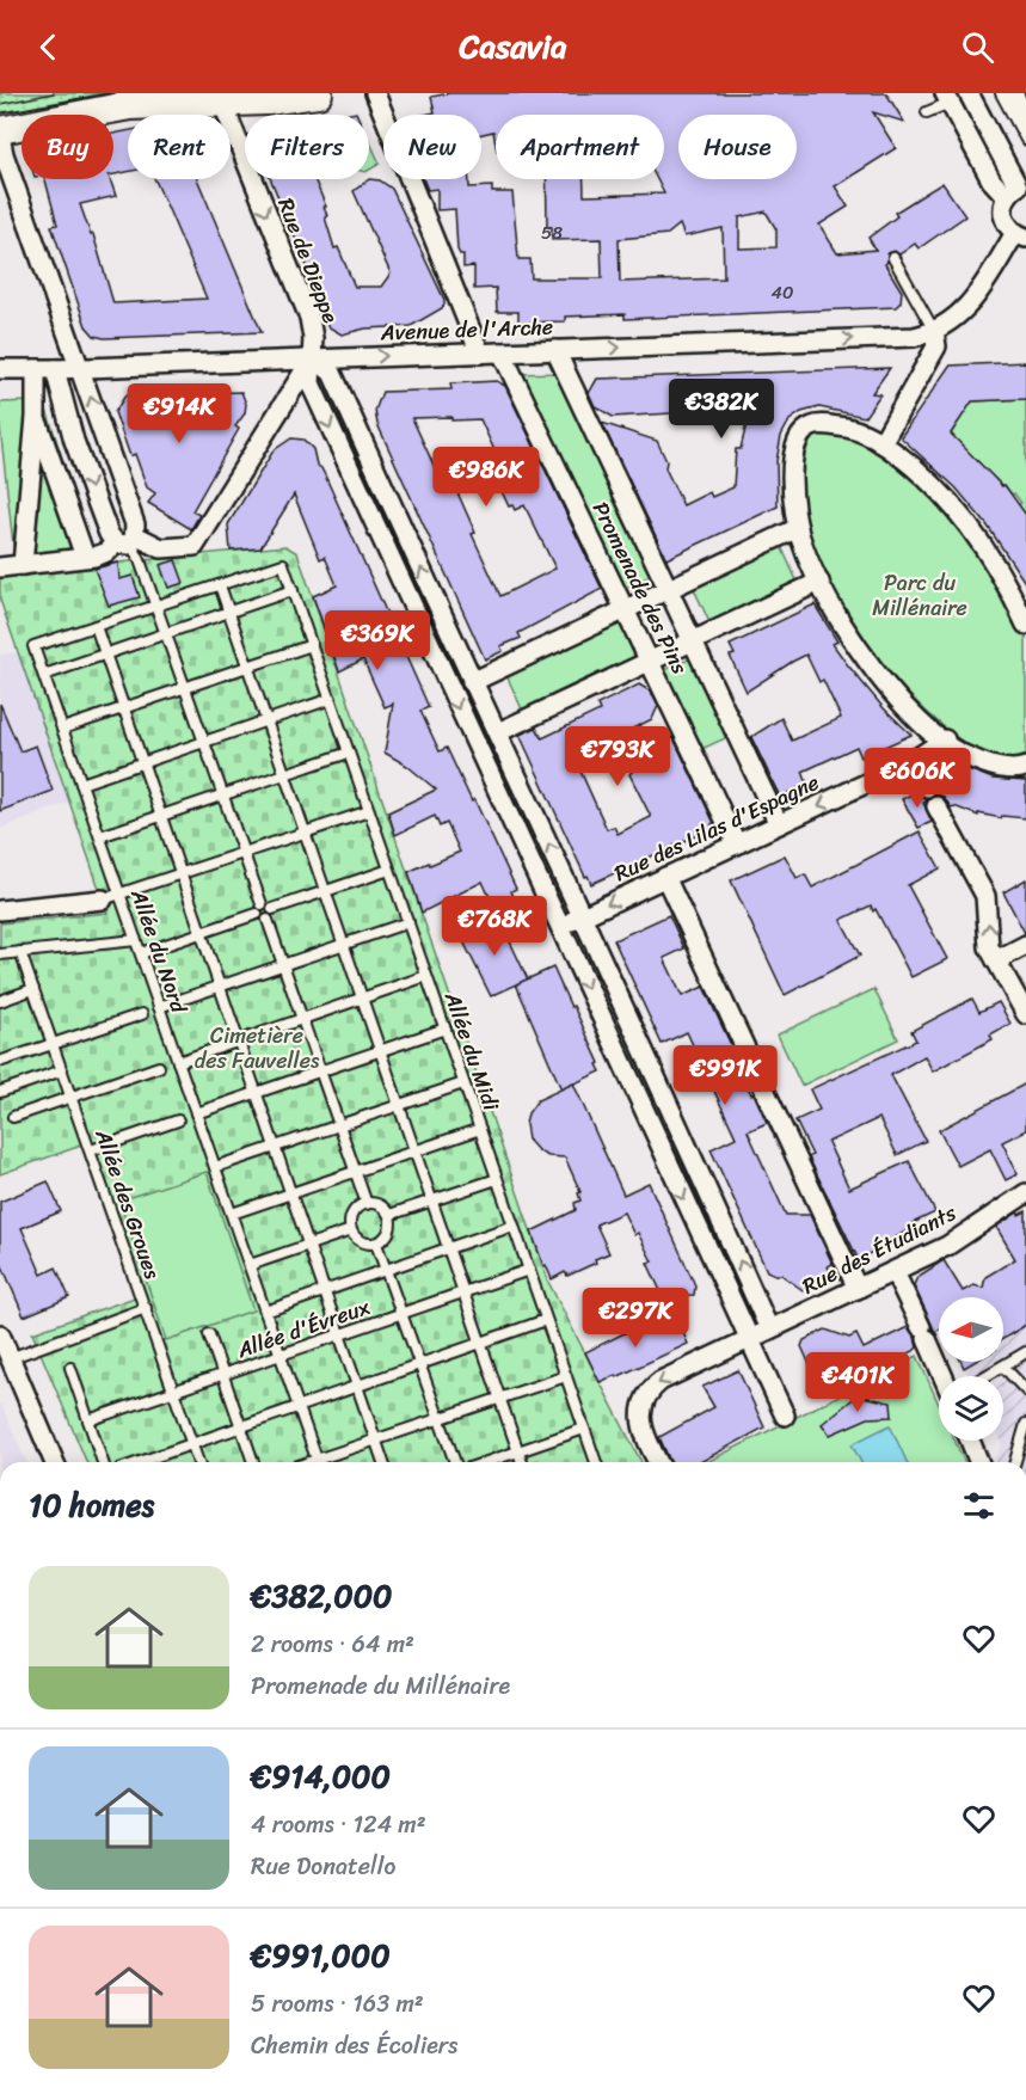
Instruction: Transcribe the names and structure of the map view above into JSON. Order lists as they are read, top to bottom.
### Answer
{
  "streets": {
    "street": [
      "Rue de Dieppe",
      "Avenue de l'Arche",
      "Promenade des Pins",
      "Rue des Lilas d'Espagne",
      "Rue des Étudiants"
    ],
    "lane": [
      "Allée du Nord",
      "Allée du Midi",
      "Allée des Groues",
      "Allée d'Évreux"
    ]
  },
  "crossings": [
    ["Rue de Dieppe", "Avenue de l'Arche"],
    ["Rue de Dieppe", "Rue des Lilas d'Espagne"],
    ["Rue de Dieppe", "Rue des Étudiants"],
    ["Avenue de l'Arche", "Promenade des Pins"],
    ["Promenade des Pins", "Rue des Lilas d'Espagne"],
    ["Allée du Nord", "Allée d'Évreux"],
    ["Allée du Midi", "Allée d'Évreux"],
    ["Allée des Groues", "Allée d'Évreux"]
  ],
  "one_way": ["Avenue de l'Arche", "Rue des Lilas d'Espagne"],
  "parks": ["Parc du Millénaire", "Cimetière des Fauvelles"],
  "house_numbers": ["58", "40"],
  "north": "left",
  "page": {
    "header": "Casavia",
    "chip": [
      "Buy",
      "Rent",
      "Filters",
      "New",
      "Apartment",
      "House"
    ],
    "price": [
      "€382K",
      "€914K",
      "€986K",
      "€369K",
      "€793K",
      "€606K",
      "€768K",
      "€991K",
      "€297K",
      "€401K"
    ],
    "heading": "10 homes",
    "list": [
      {
        "name": "€382,000",
        "note": "2 rooms · 64 m² · Promenade du Millénaire"
      },
      {
        "name": "€914,000",
        "note": "4 rooms · 124 m² · Rue Donatello"
      },
      {
        "name": "€991,000",
        "note": "5 rooms · 163 m² · Chemin des Écoliers"
      }
    ]
  }
}
